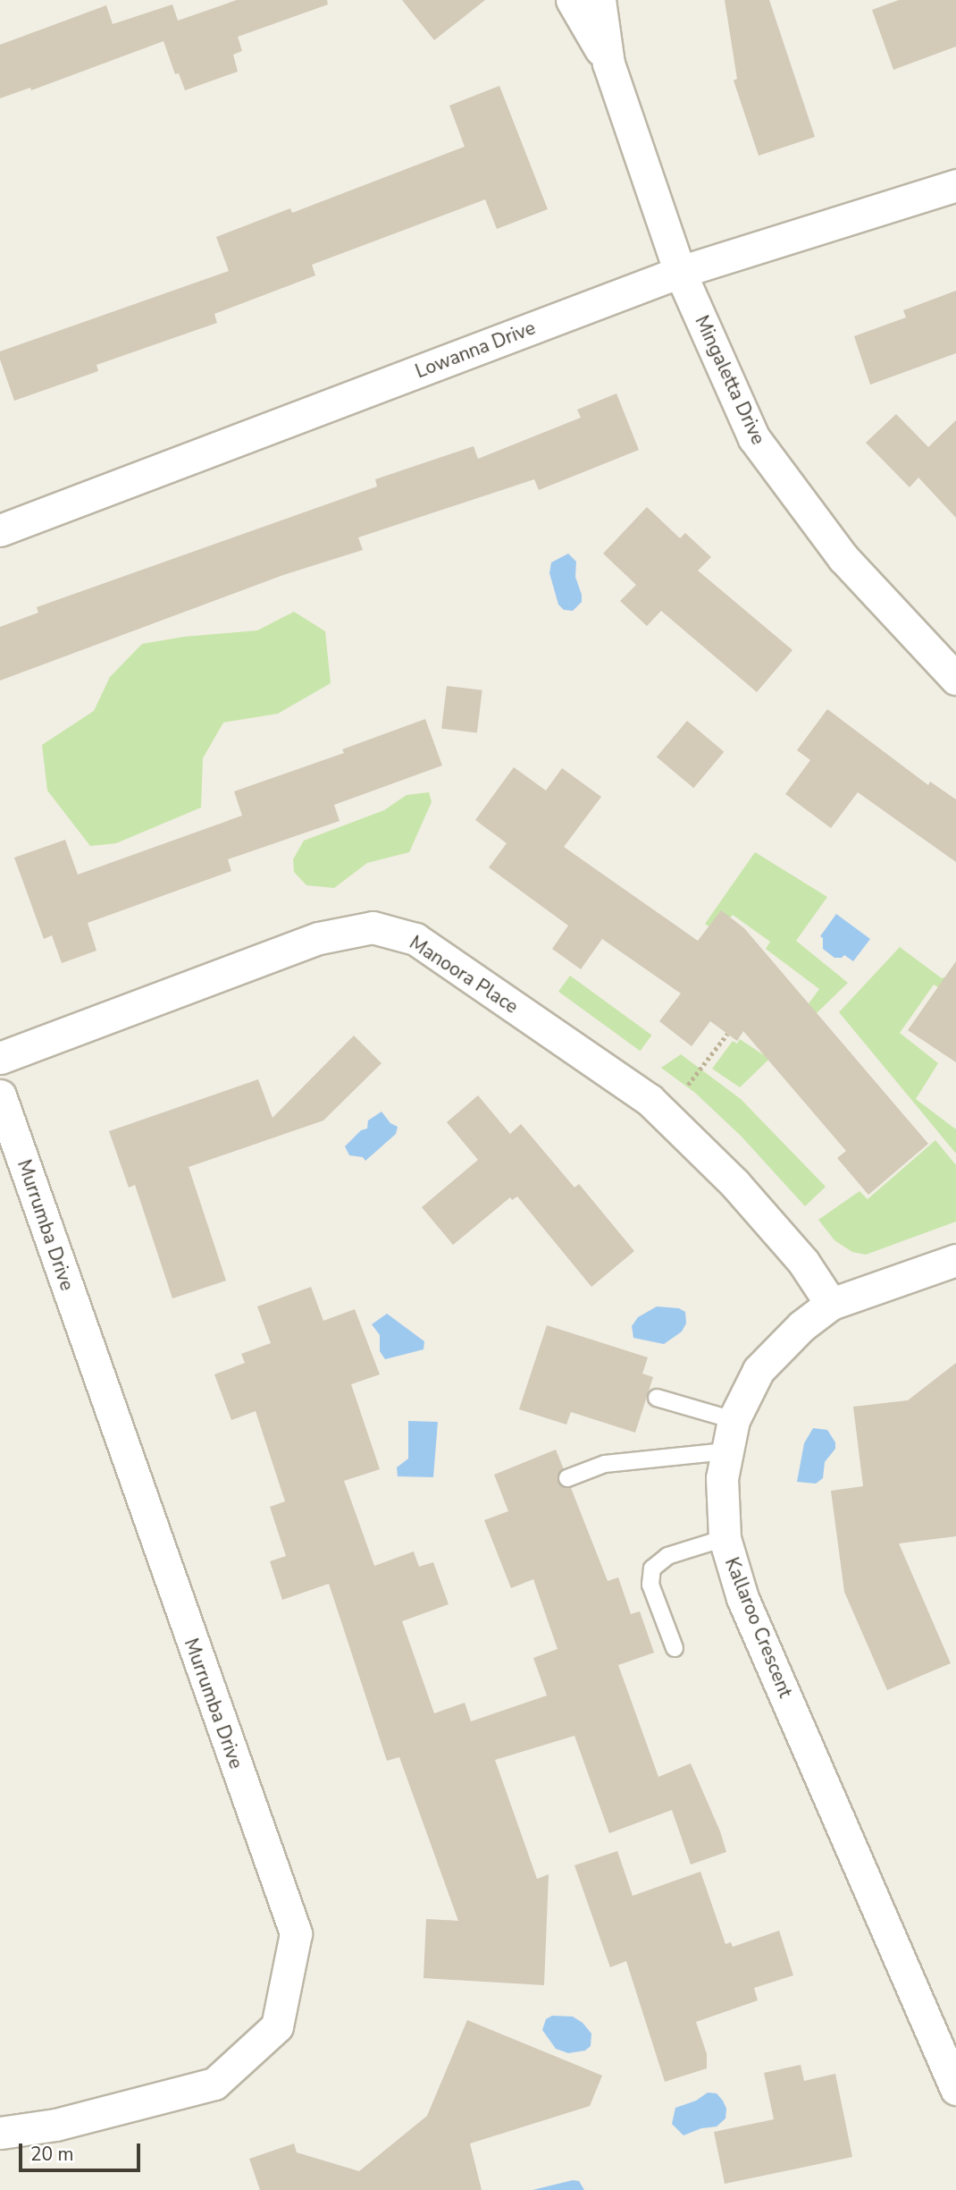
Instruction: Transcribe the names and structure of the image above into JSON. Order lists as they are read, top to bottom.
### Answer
{
  "streets": {
    "street": [
      "Lowanna Drive",
      "Mingaletta Drive",
      "Manoora Place",
      "Murrumba Drive",
      "Kallaroo Crescent"
    ]
  },
  "crossings": [
    ["Lowanna Drive", "Mingaletta Drive"],
    ["Manoora Place", "Kallaroo Crescent"]
  ],
  "scale_bar": "20 m"
}
